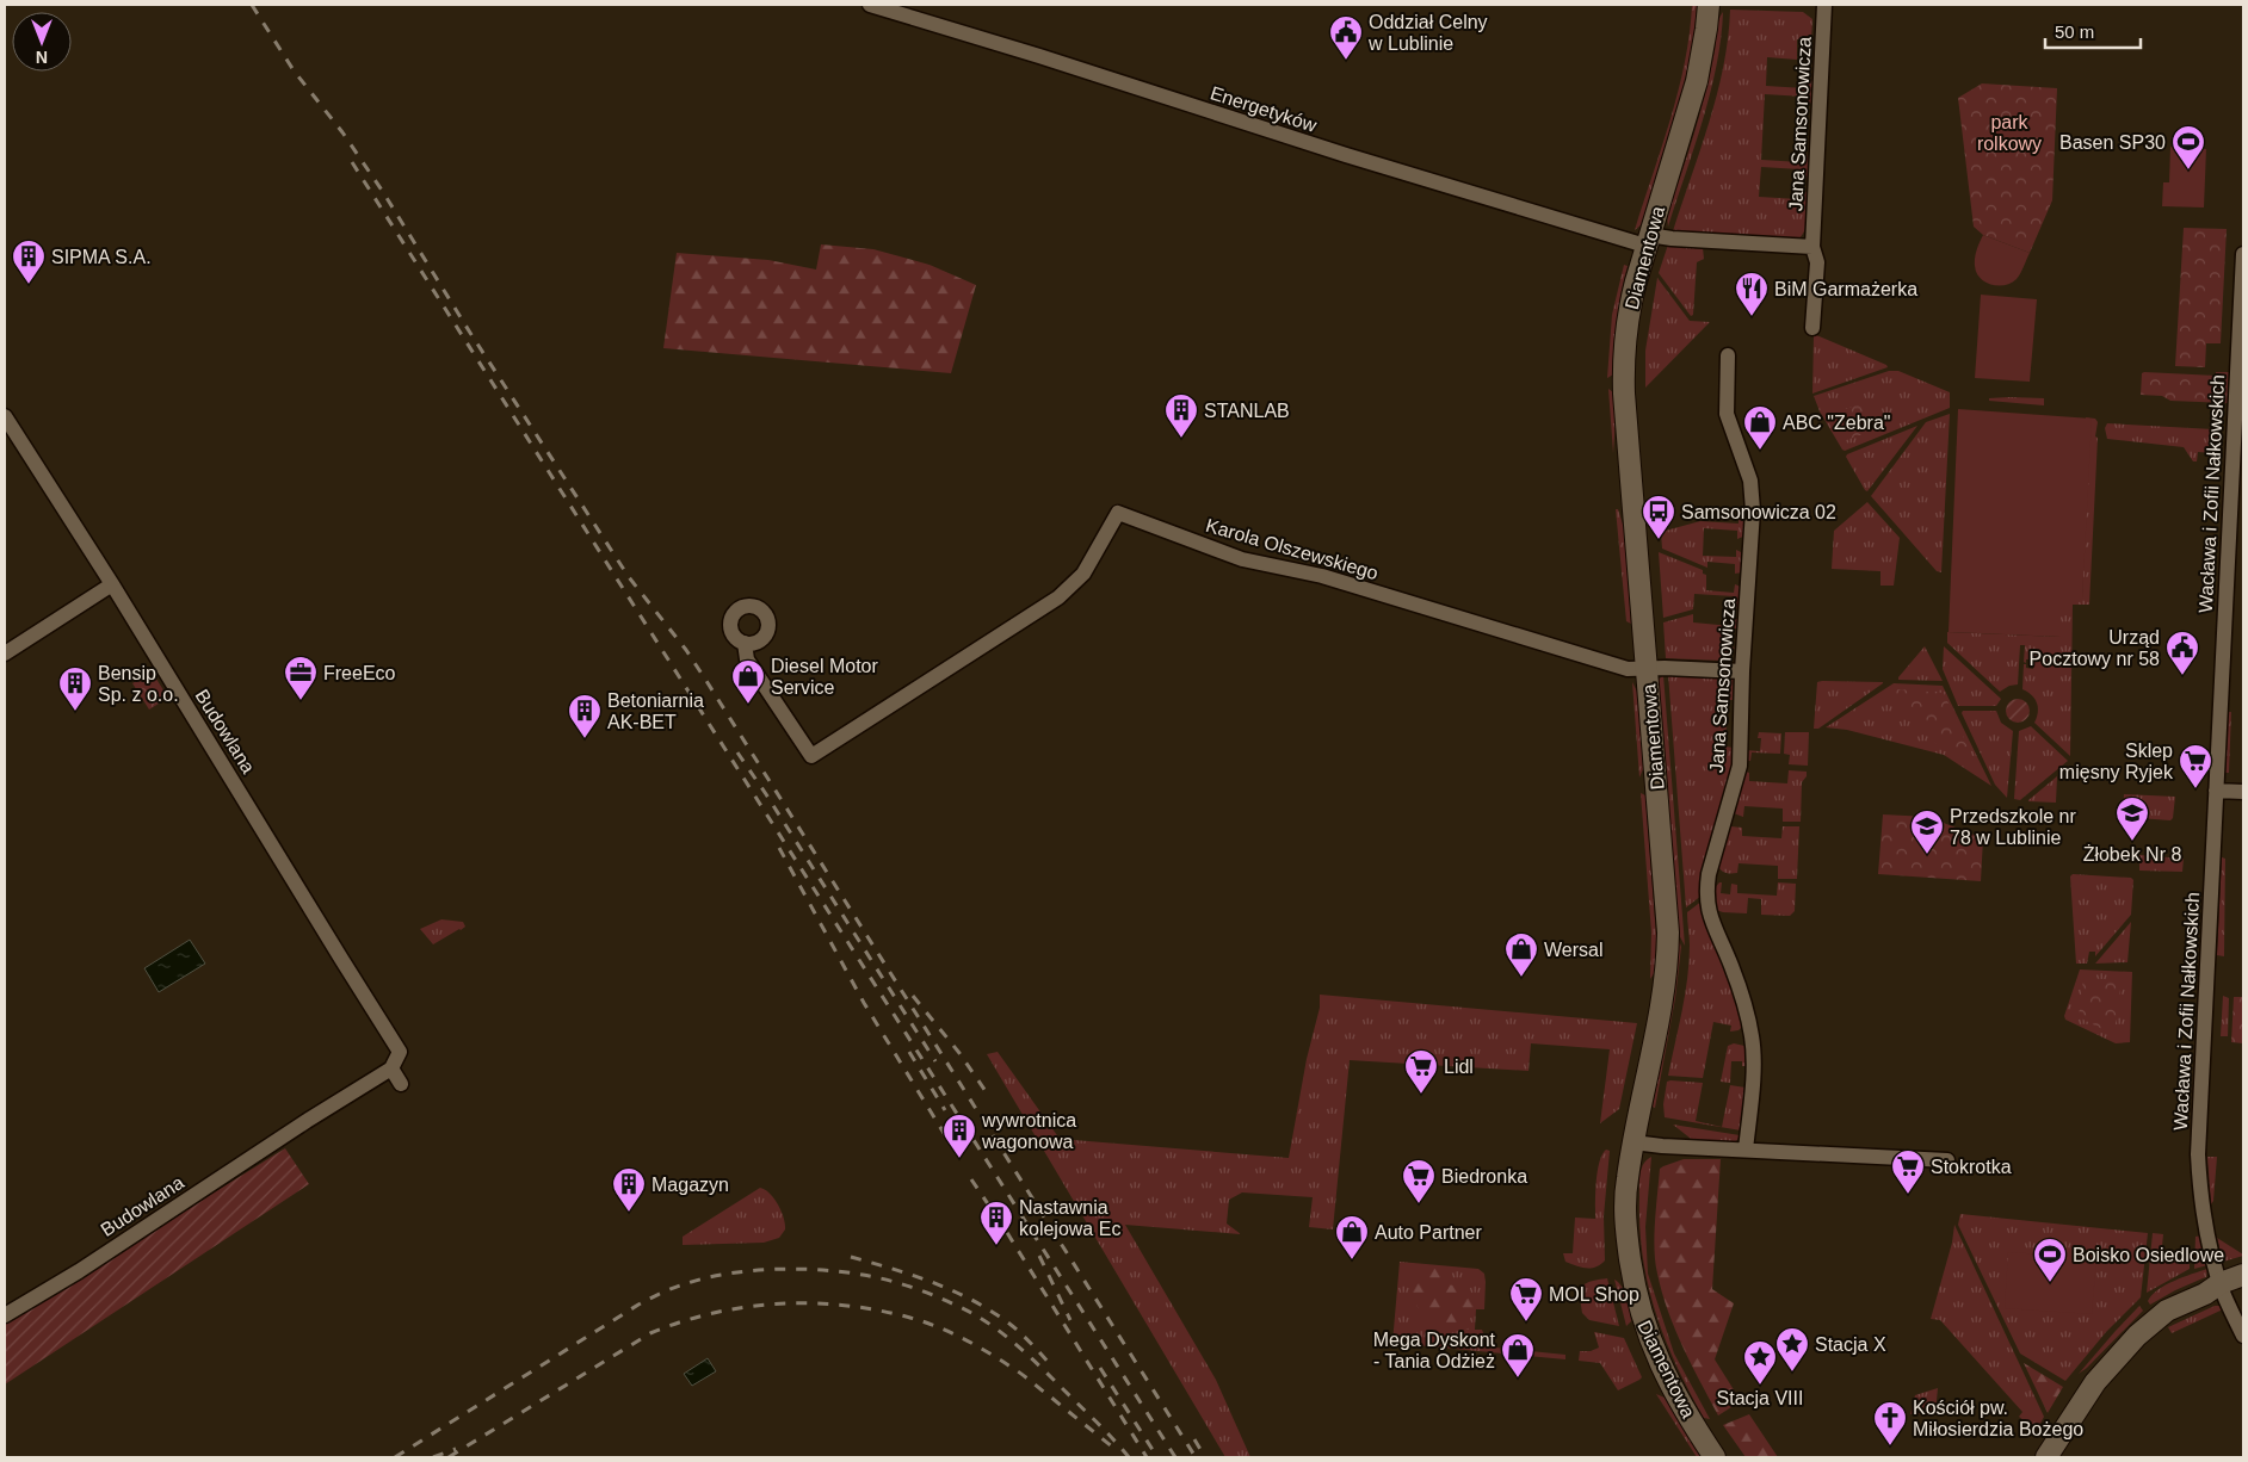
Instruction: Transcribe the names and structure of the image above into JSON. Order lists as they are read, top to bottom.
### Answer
{
  "streets": {
    "street": [
      "Energetyków",
      "Jana Samsonowicza",
      "Diamentowa",
      "Wacława i Zofii Nałkowskich",
      "Karola Olszewskiego",
      "Budowlana"
    ]
  },
  "crossings": [
    ["Energetyków", "Jana Samsonowicza"],
    ["Energetyków", "Diamentowa"],
    ["Diamentowa", "Karola Olszewskiego"]
  ],
  "parks": ["park rolkowy"],
  "places": {
    "public building": ["Oddział Celny w Lublinie", "Urząd Pocztowy nr 58"],
    "sports": ["Basen SP30", "Boisko Osiedlowe"],
    "building": [
      "SIPMA S.A.",
      "STANLAB",
      "Bensip Sp. z o.o.",
      "Betoniarnia AK-BET",
      "wywrotnica wagonowa",
      "Magazyn",
      "Nastawnia kolejowa Ec"
    ],
    "restaurant": ["BiM Garmażerka"],
    "shop": [
      "ABC \"Zebra\"",
      "Diesel Motor Service",
      "Wersal",
      "Auto Partner",
      "Mega Dyskont - Tania Odżież"
    ],
    "bus stop": ["Samsonowicza 02"],
    "office": ["FreeEco"],
    "supermarket": [
      "Sklep mięsny Ryjek",
      "Lidl",
      "Stokrotka",
      "Biedronka",
      "MOL Shop"
    ],
    "school or university": ["Żłobek Nr 8", "Przedszkole nr 78 w Lublinie"],
    "place": ["Stacja X", "Stacja VIII"],
    "church": ["Kościół pw. Miłosierdzia Bożego"]
  },
  "scale_bar": "50 m",
  "north": "bottom"
}
